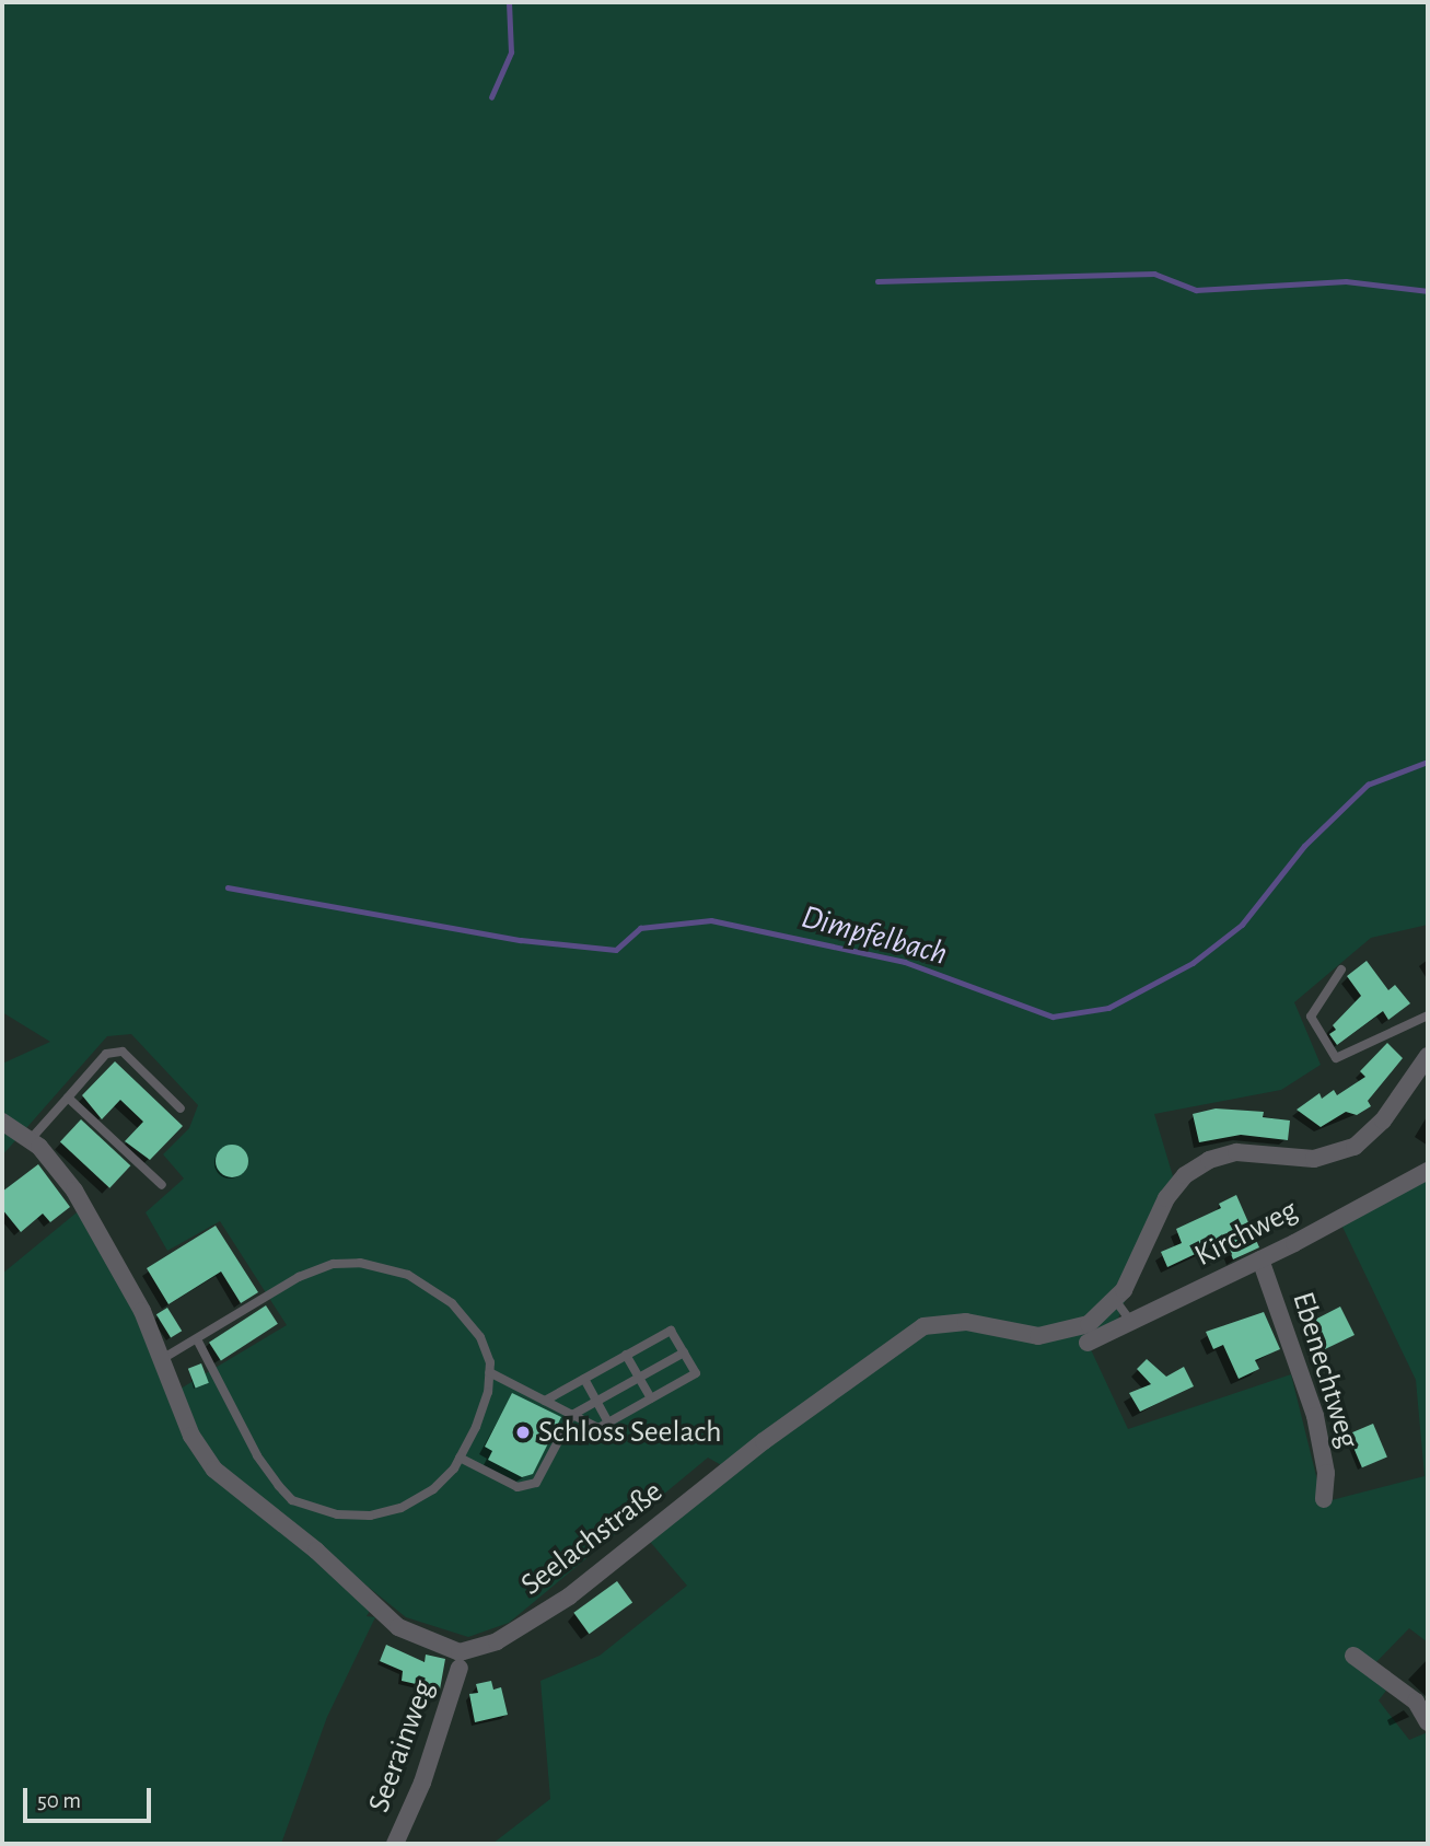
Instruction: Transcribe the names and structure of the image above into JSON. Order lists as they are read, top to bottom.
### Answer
{
  "streets": {
    "street": [
      "Kirchweg",
      "Ebenechtweg",
      "Seelachstraße",
      "Seerainweg"
    ]
  },
  "crossings": [
    ["Kirchweg", "Ebenechtweg"]
  ],
  "water": ["Dimpfelbach"],
  "places": ["Schloss Seelach"],
  "scale_bar": "50 m"
}
